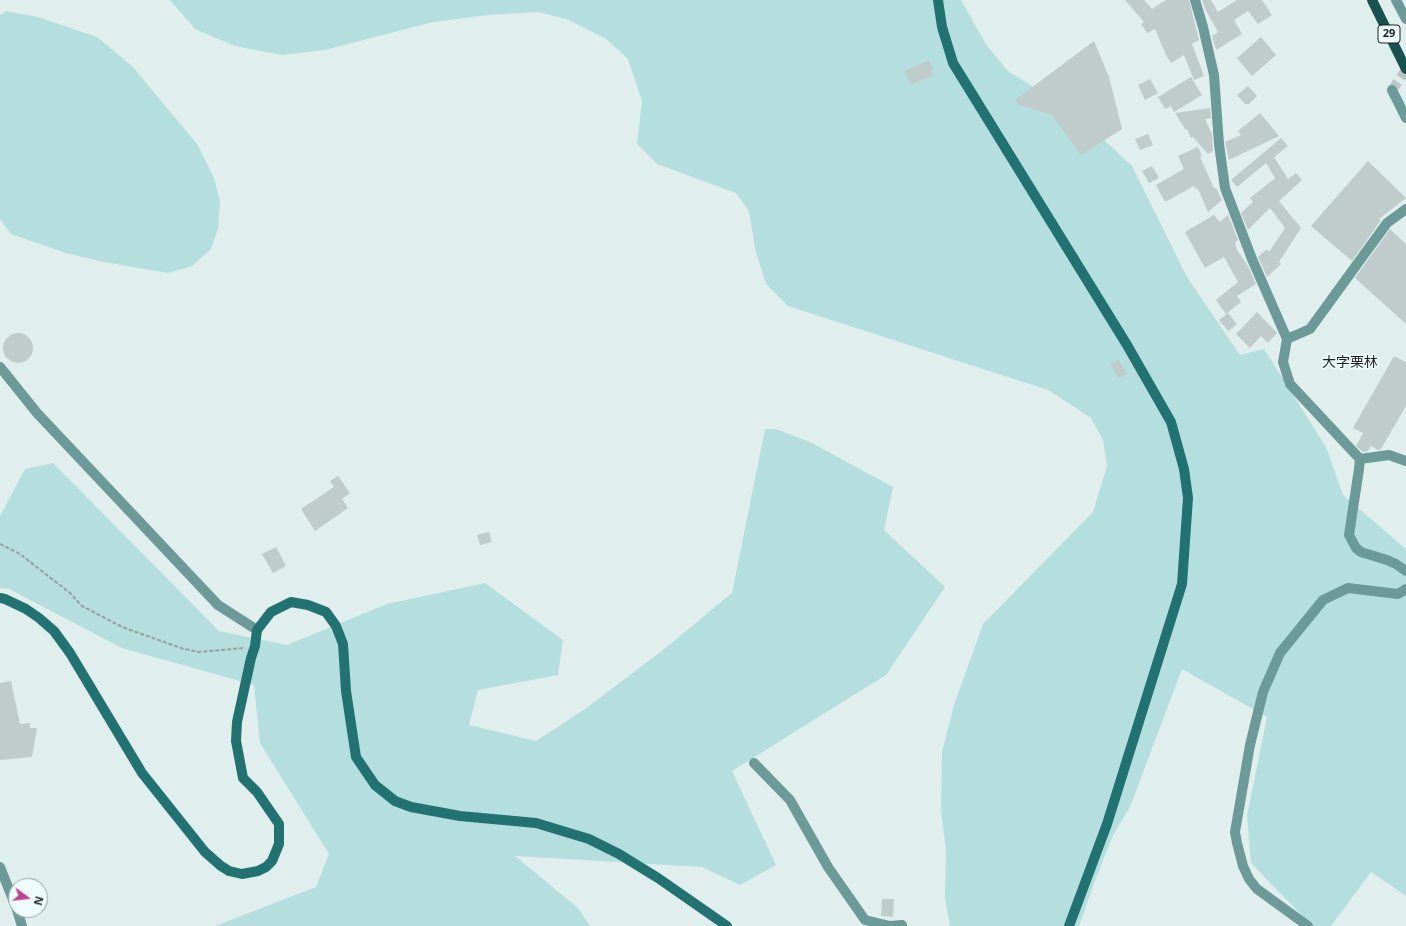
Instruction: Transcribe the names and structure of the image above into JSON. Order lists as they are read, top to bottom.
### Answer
{
  "streets": {
    "main road": ["29"]
  },
  "districts": ["大字栗林"],
  "north": "right"
}
